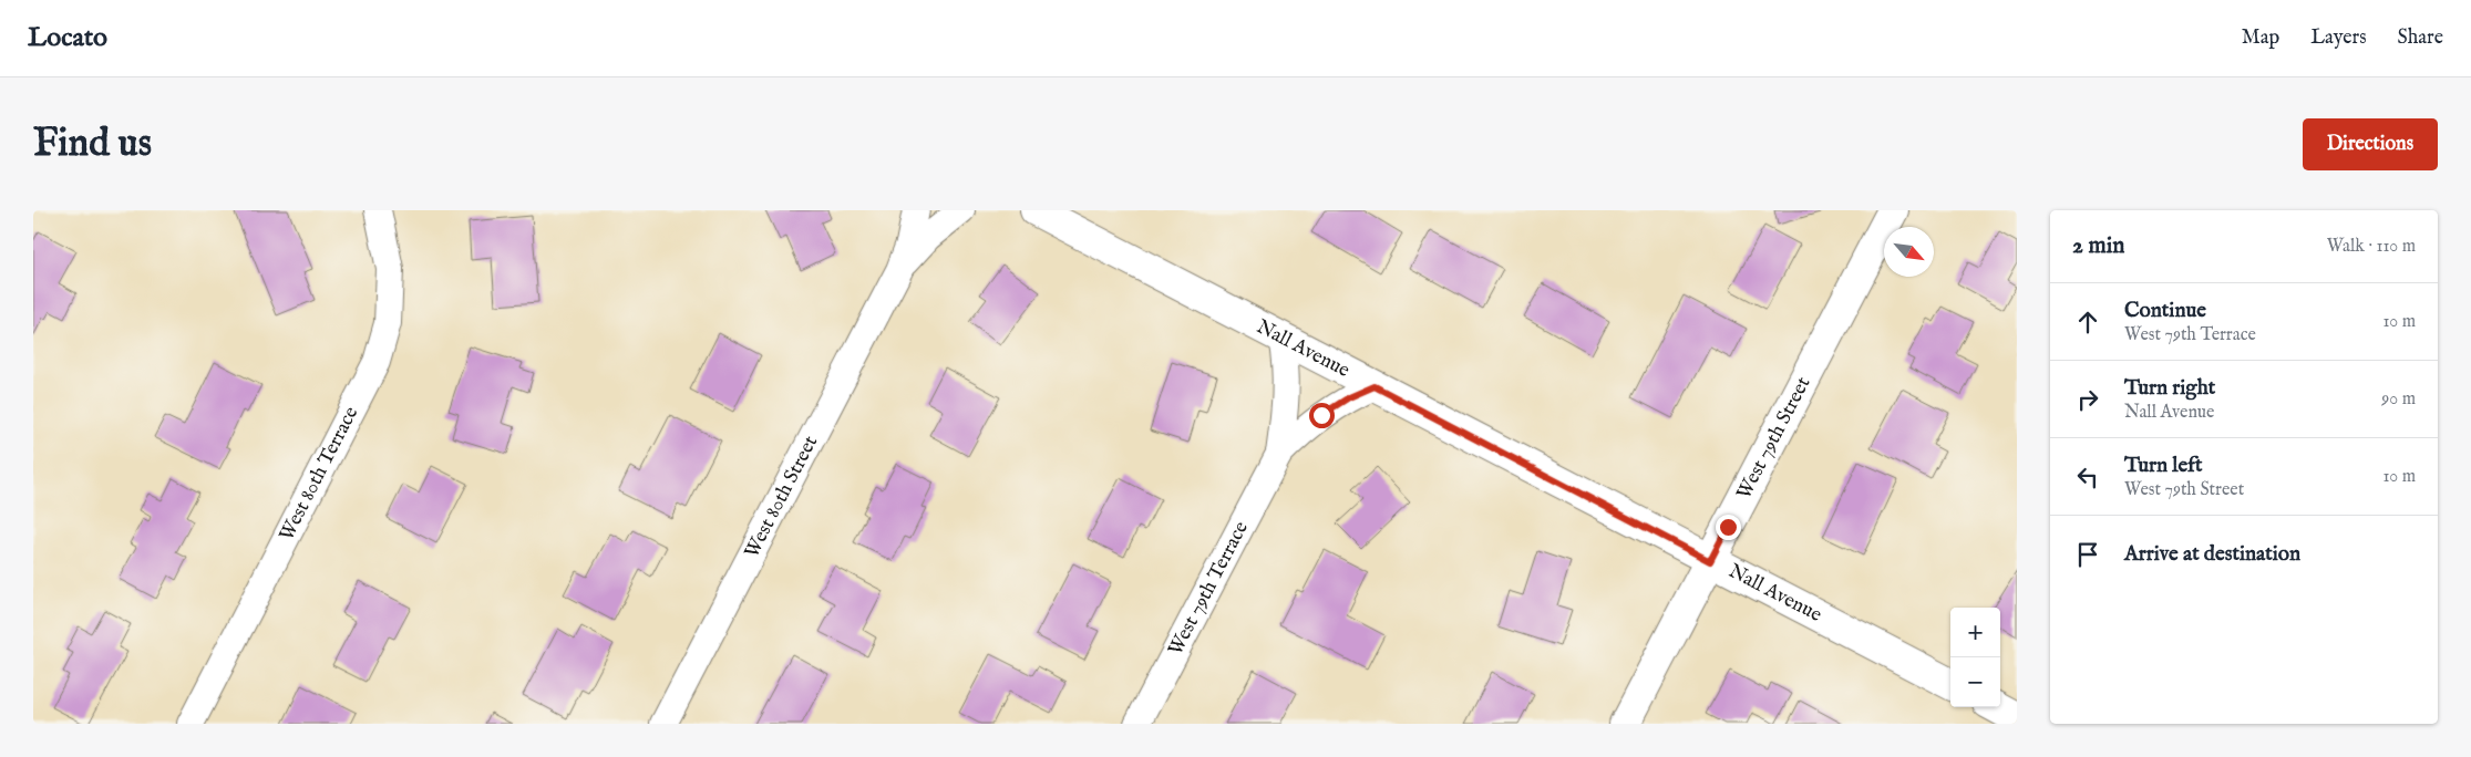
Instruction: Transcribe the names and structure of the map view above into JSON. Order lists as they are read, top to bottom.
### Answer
{
  "streets": {
    "main road": ["Nall Avenue", "West 79th Street"],
    "street": ["West 80th Terrace", "West 80th Street", "West 79th Terrace"]
  },
  "crossings": [
    ["Nall Avenue", "West 79th Street"],
    ["Nall Avenue", "West 79th Terrace"]
  ],
  "north": "bottom right",
  "page": {
    "header": "Locato",
    "nav": ["Map", "Layers", "Share"],
    "buttons": "Directions",
    "title": "Find us",
    "heading": ["2 min", "Walk · 110 m"],
    "list": [
      ["Continue", "West 79th Terrace", "10 m"],
      ["Turn right", "Nall Avenue", "90 m"],
      ["Turn left", "West 79th Street", "10 m"],
      "Arrive at destination"
    ],
    "map_buttons": ["+", "−"]
  }
}
